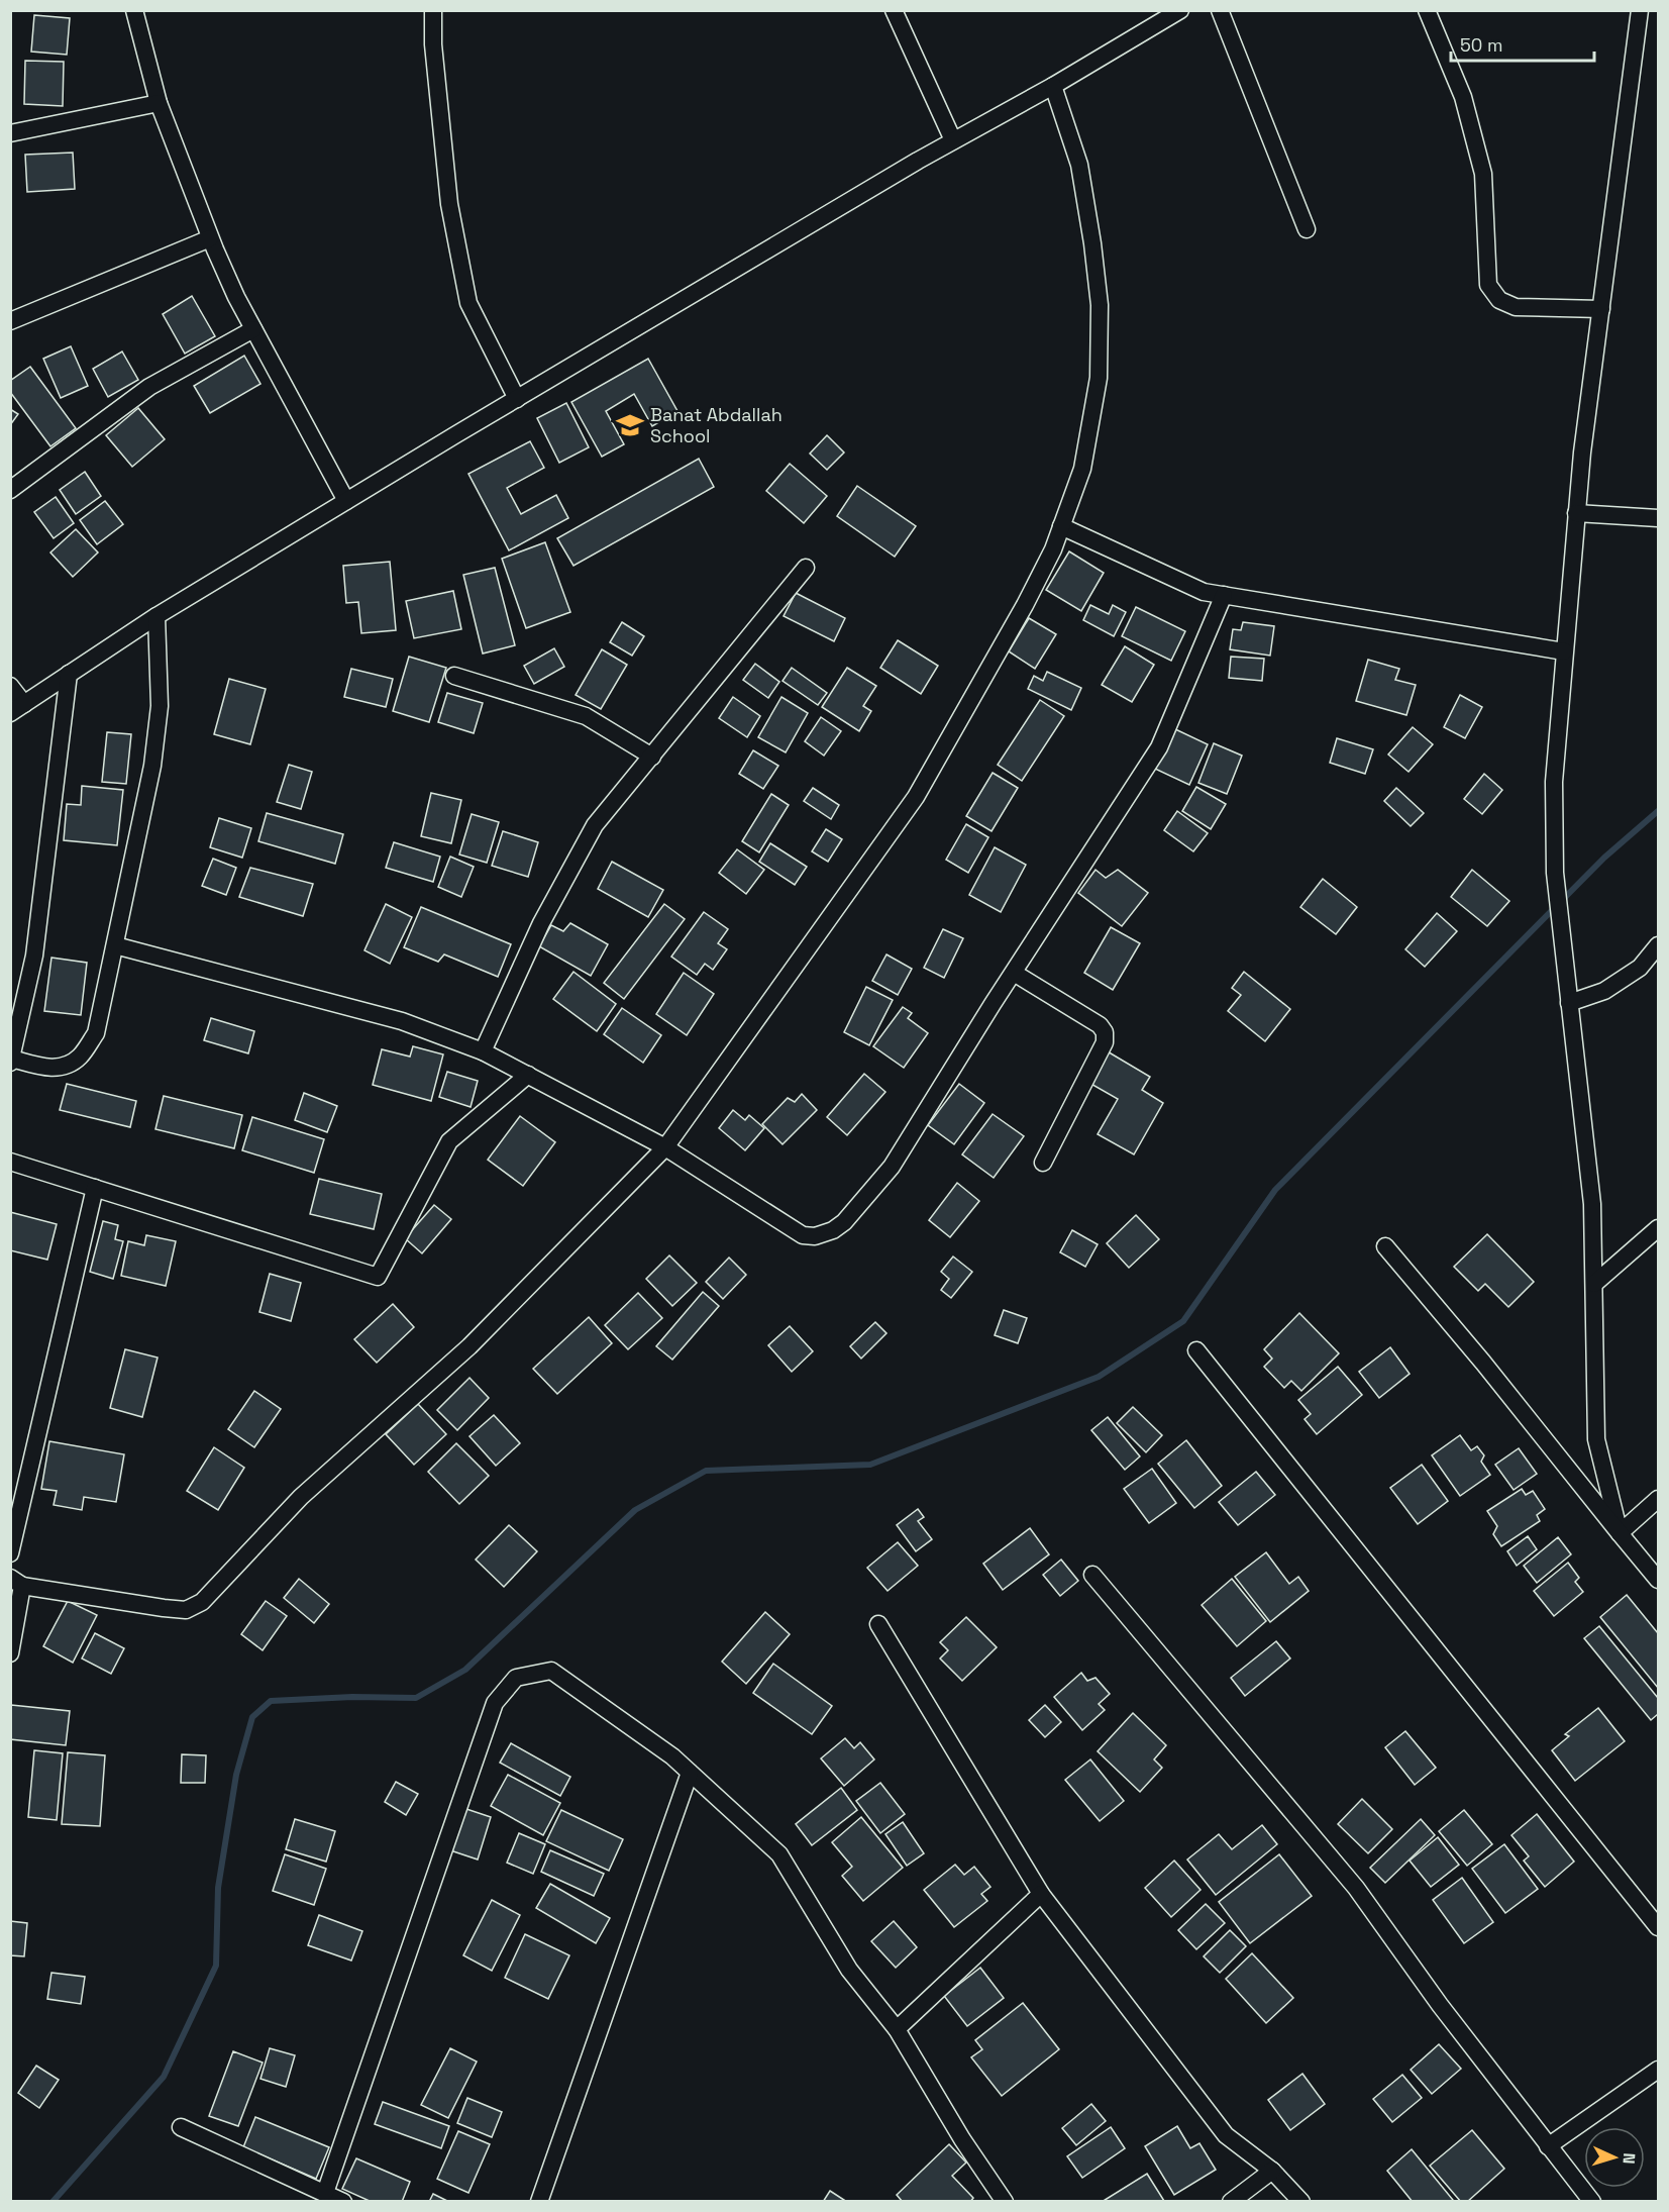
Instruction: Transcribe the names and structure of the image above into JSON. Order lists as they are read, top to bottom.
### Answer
{
  "places": {
    "school or university": ["Banat Abdallah School"]
  },
  "scale_bar": "50 m",
  "north": "right"
}
